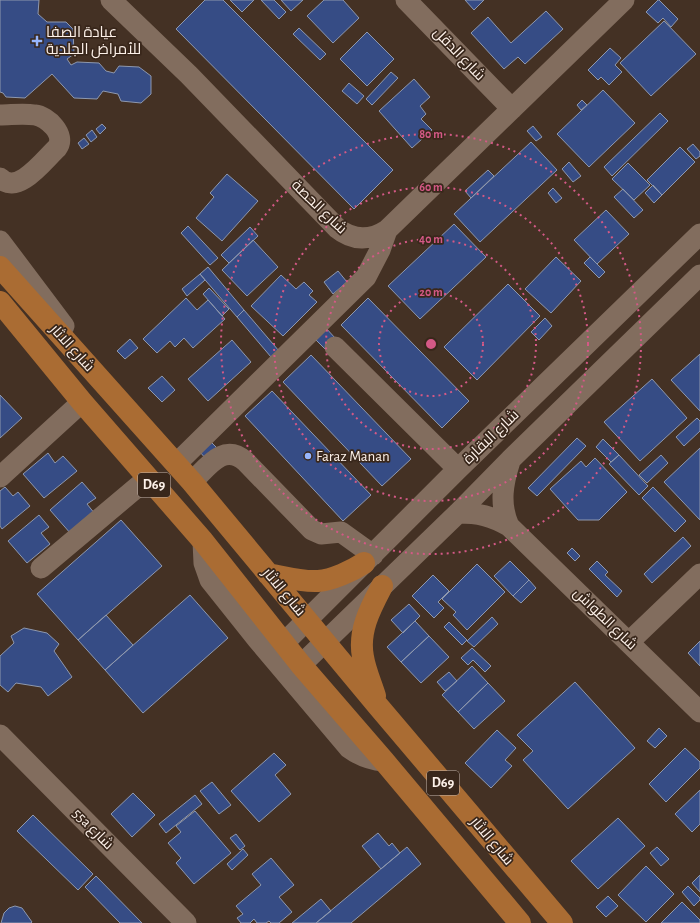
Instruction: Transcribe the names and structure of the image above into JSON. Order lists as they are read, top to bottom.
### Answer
{
  "streets": {
    "main road": ["شارع الاثار", "D69"],
    "street": [
      "شارع الدقل",
      "شارع الحصة",
      "شارع البقارة",
      "شارع الطواش",
      "55a شارع"
    ]
  },
  "crossings": [
    ["شارع الدقل", "شارع الحصة"],
    ["شارع الاثار", "شارع البقارة"],
    ["شارع البقارة", "شارع الطواش"]
  ],
  "places": {
    "health": ["عيادة الصفا للأمراض الجلدية"],
    "other": ["Faraz Manan"]
  },
  "rings": [
    "80 m",
    "60 m",
    "40 m",
    "20 m"
  ]
}
